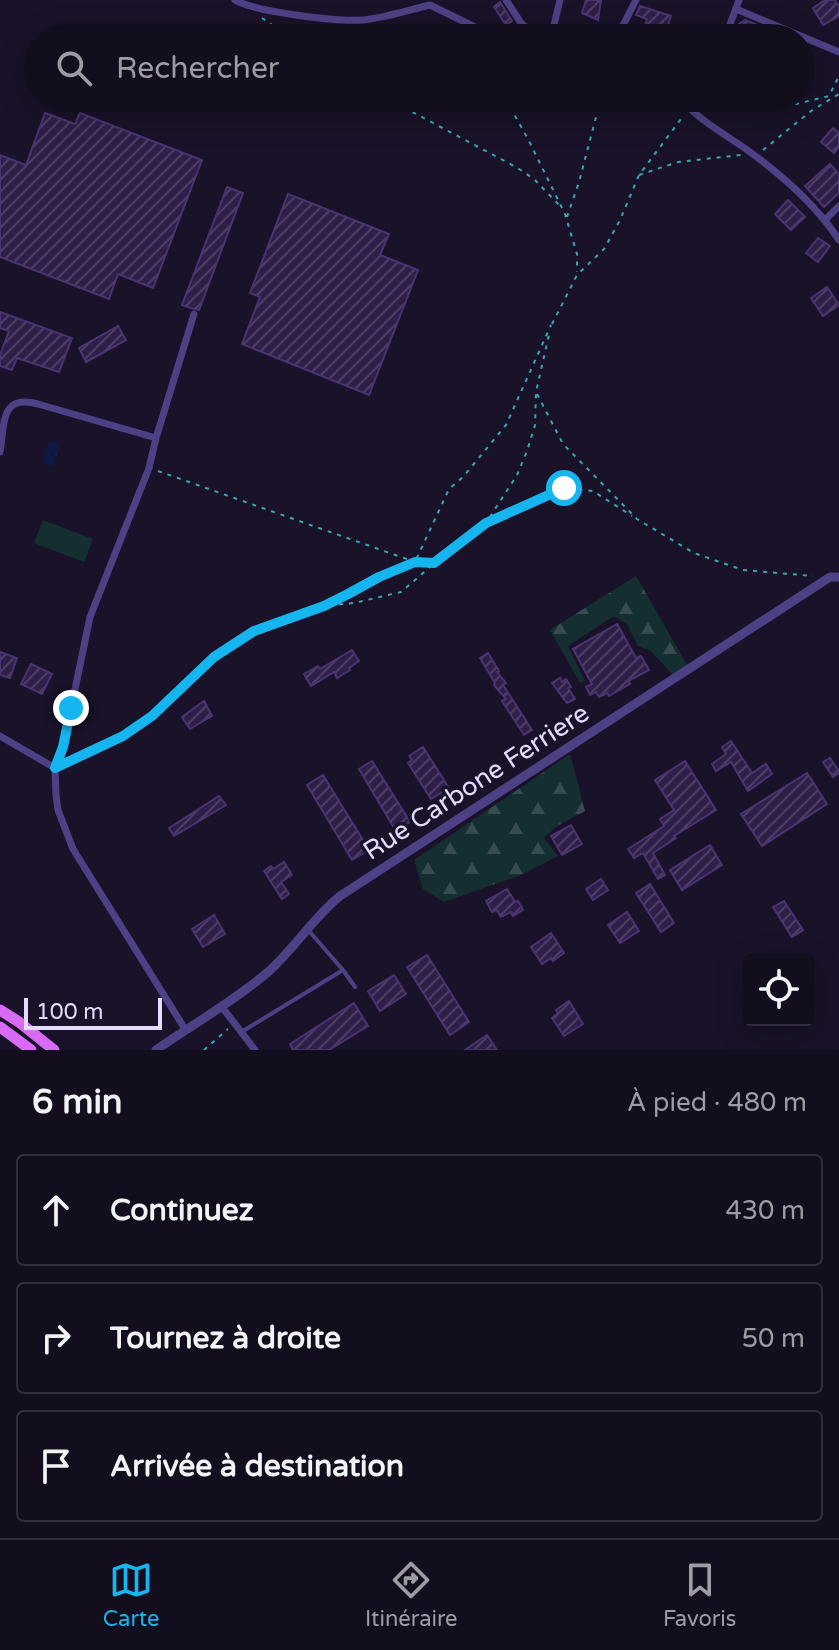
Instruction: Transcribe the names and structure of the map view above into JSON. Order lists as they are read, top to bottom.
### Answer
{
  "streets": {
    "street": ["Rue Carbone Ferriere"]
  },
  "scale_bar": "100 m",
  "page": {
    "search": "Rechercher",
    "scale": "100 m",
    "heading": ["6 min", "À pied · 480 m"],
    "list": [
      ["Continuez", "430 m"],
      ["Tournez à droite", "50 m"],
      "Arrivée à destination"
    ],
    "nav": ["Carte", "Itinéraire", "Favoris"]
  }
}
